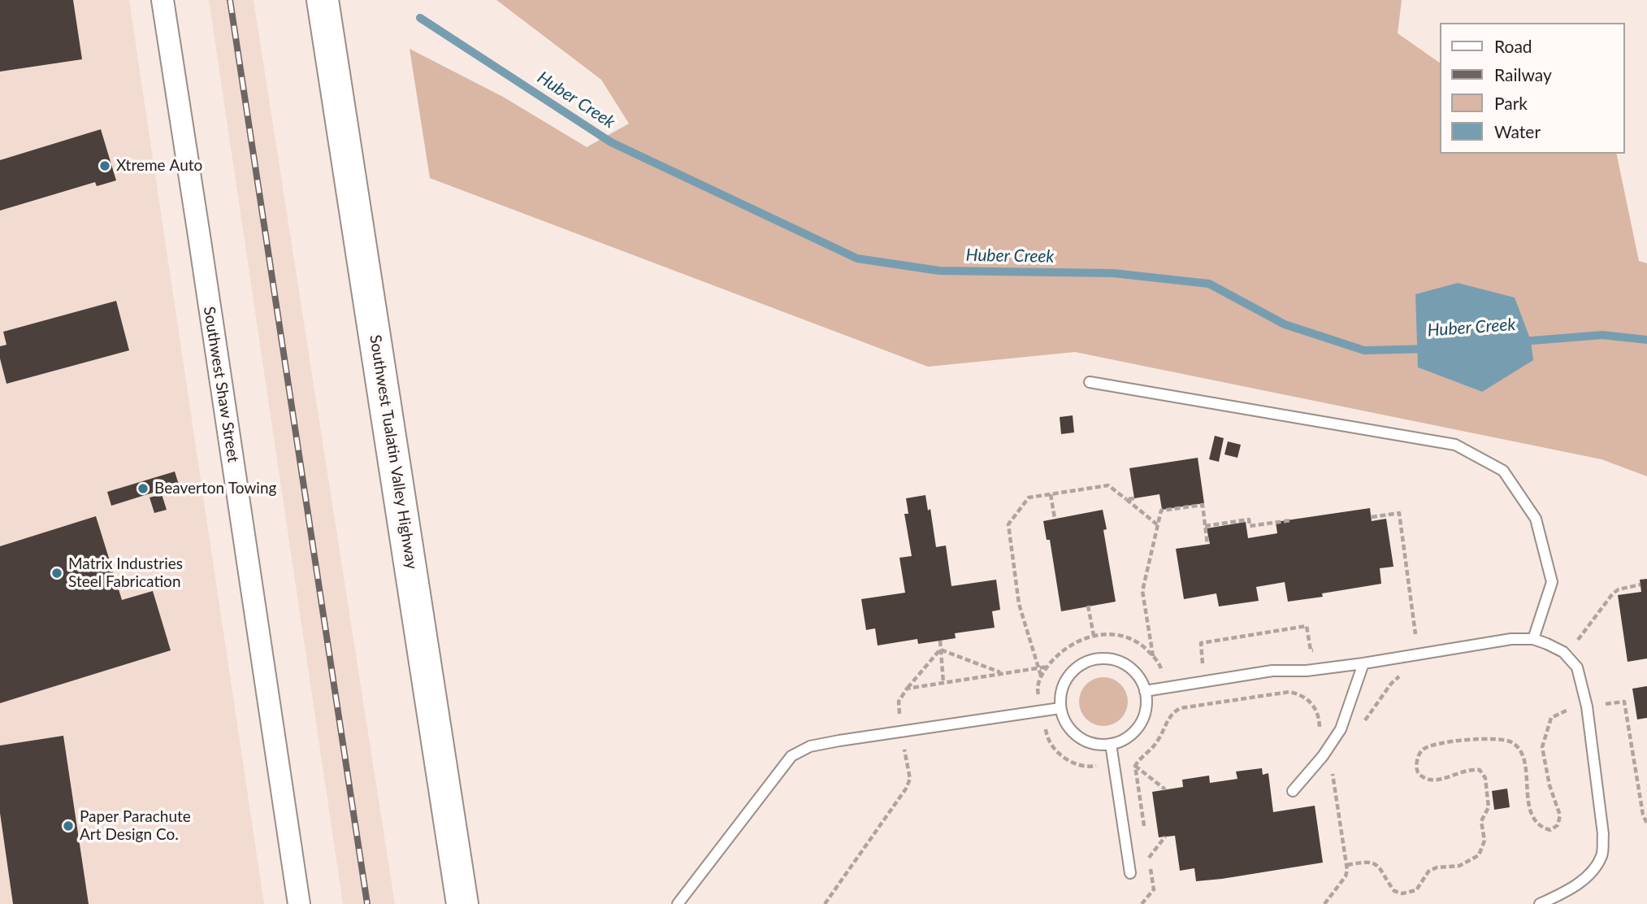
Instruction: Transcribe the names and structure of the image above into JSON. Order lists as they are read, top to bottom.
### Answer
{
  "streets": {
    "main road": ["Southwest Tualatin Valley Highway"],
    "street": ["Southwest Shaw Street"]
  },
  "water": ["Huber Creek"],
  "places": [
    "Xtreme Auto",
    "Beaverton Towing",
    "Matrix Industries Steel Fabrication",
    "Paper Parachute Art Design Co."
  ],
  "legend": [
    "Road",
    "Railway",
    "Park",
    "Water"
  ]
}
